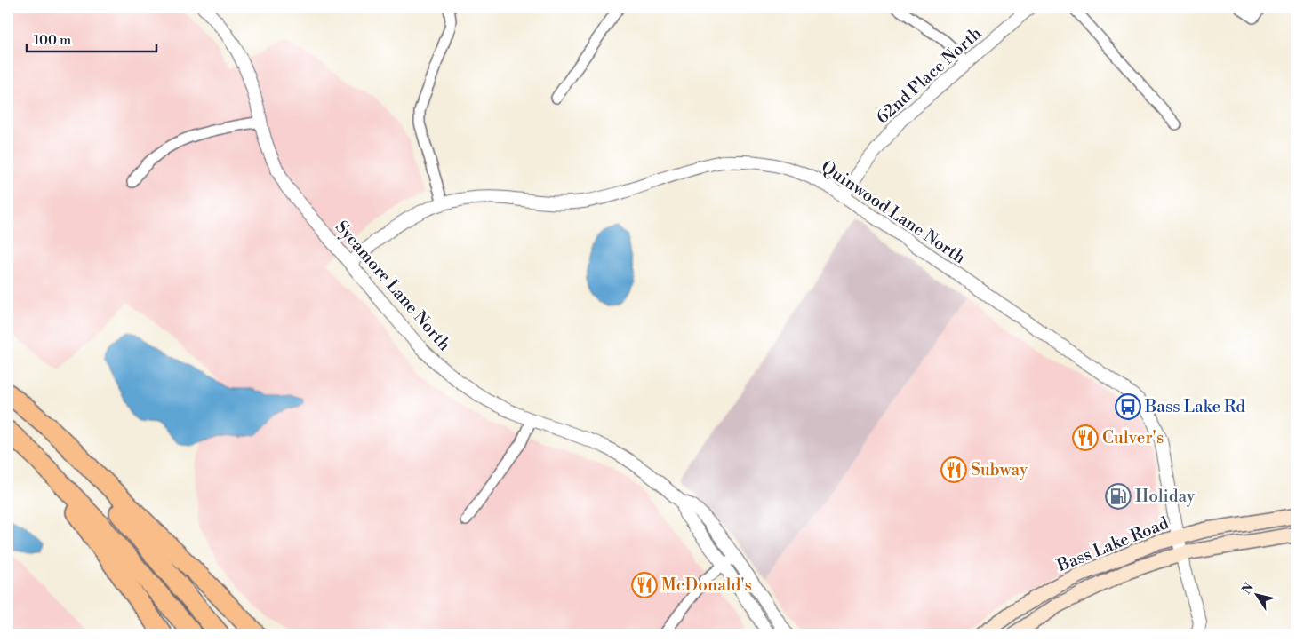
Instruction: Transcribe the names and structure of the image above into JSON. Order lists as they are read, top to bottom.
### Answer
{
  "streets": {
    "main road": ["Bass Lake Road"],
    "street": ["62nd Place North", "Quinwood Lane North", "Sycamore Lane North"]
  },
  "crossings": [
    ["62nd Place North", "Quinwood Lane North"],
    ["Quinwood Lane North", "Sycamore Lane North"],
    ["Quinwood Lane North", "Bass Lake Road"]
  ],
  "places": {
    "bus stop": ["Bass Lake Rd"],
    "restaurant": ["Culver's", "Subway", "McDonald's"],
    "fuel station": ["Holiday"]
  },
  "scale_bar": "100 m",
  "north": "top left"
}
